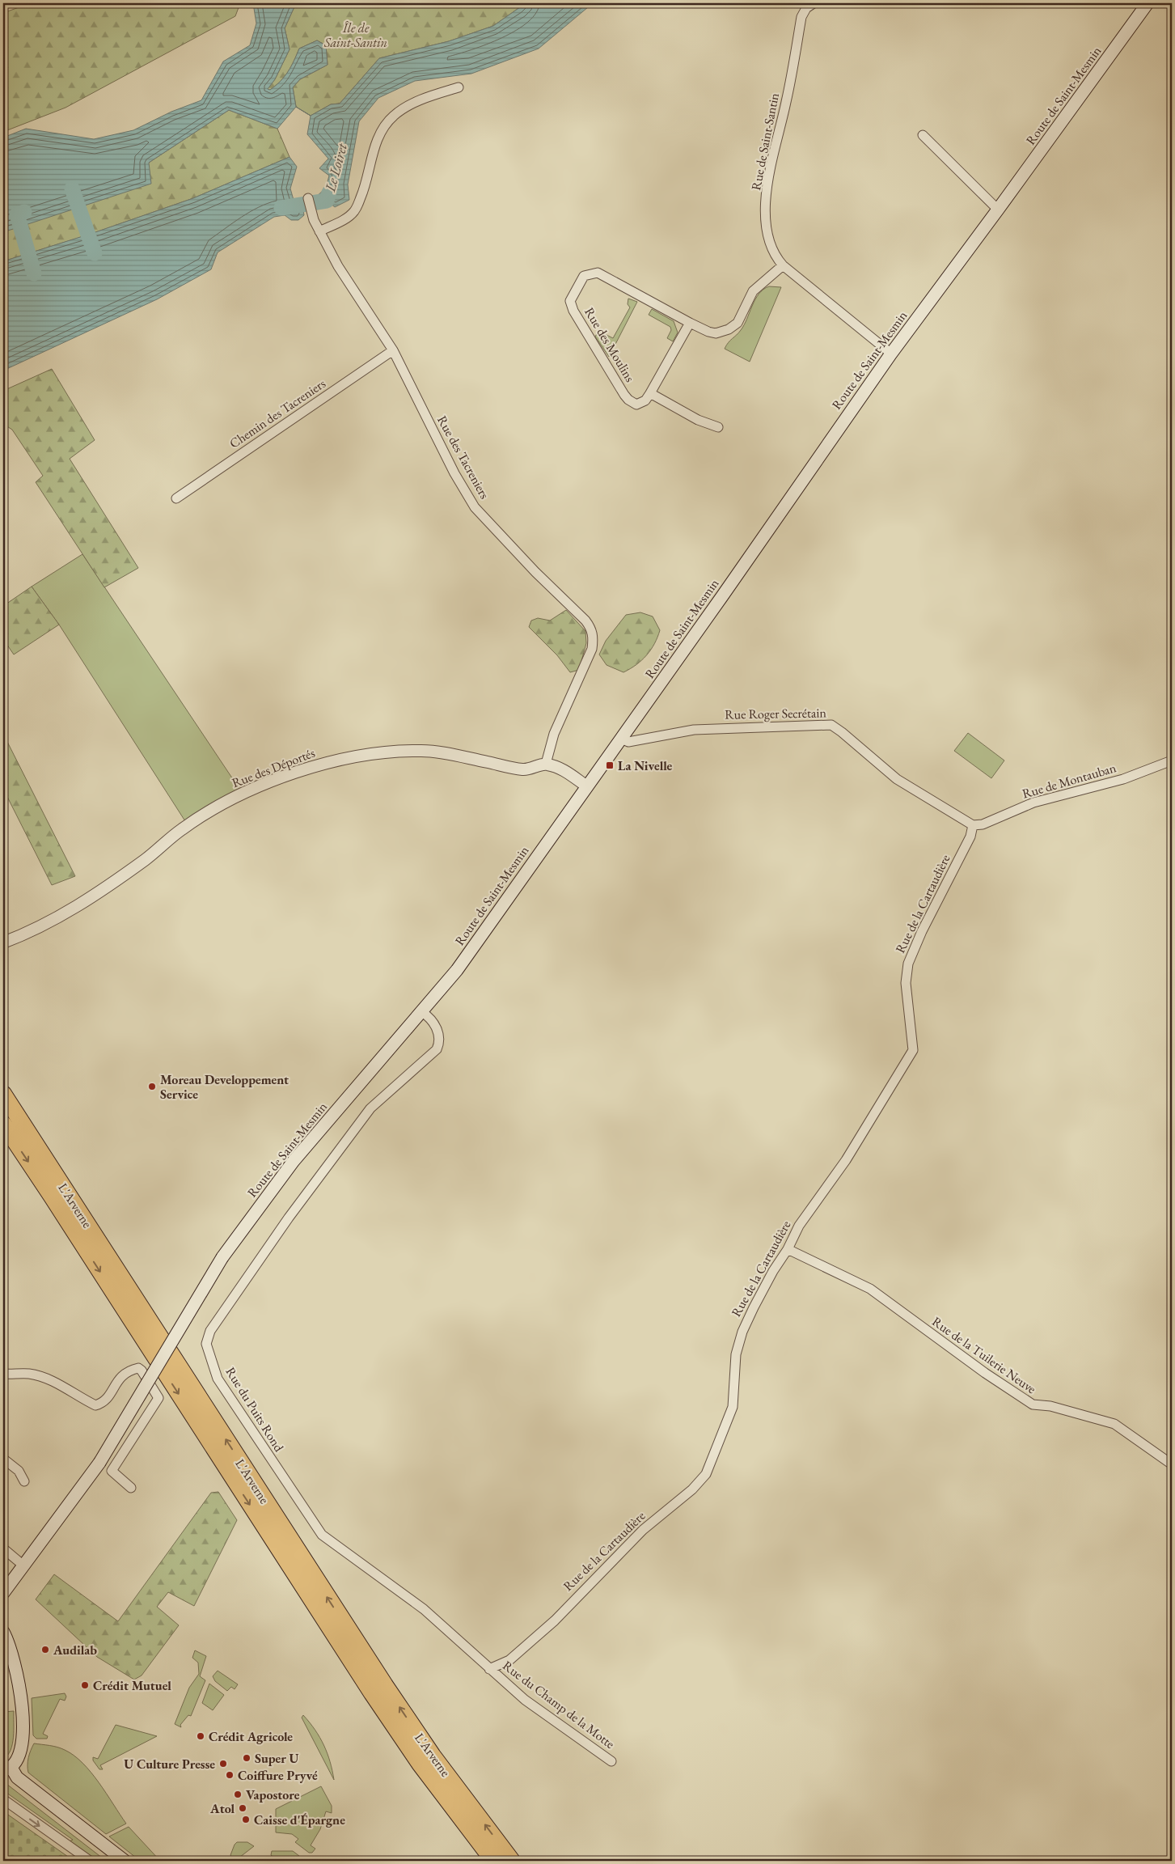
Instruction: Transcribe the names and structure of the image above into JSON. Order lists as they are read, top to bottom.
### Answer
{
  "streets": {
    "highway": ["L'Arverne"],
    "main road": ["Route de Saint-Mesmin"],
    "street": [
      "Rue de Saint-Santin",
      "Rue des Moulins",
      "Chemin des Tacreniers",
      "Rue des Tacreniers",
      "Rue Roger Secrétain",
      "Rue des Déportés",
      "Rue de Montauban",
      "Rue de la Cartaudière",
      "Rue de la Tuilerie Neuve",
      "Rue du Puits Rond",
      "Rue du Champ de la Motte"
    ]
  },
  "crossings": [
    ["Route de Saint-Mesmin", "Rue de Saint-Santin"],
    ["Route de Saint-Mesmin", "Rue Roger Secrétain"],
    ["Route de Saint-Mesmin", "Rue du Puits Rond"],
    ["Rue de Saint-Santin", "Rue des Moulins"],
    ["Chemin des Tacreniers", "Rue des Tacreniers"],
    ["Rue des Tacreniers", "Rue des Déportés"],
    ["Rue Roger Secrétain", "Rue de Montauban"],
    ["Rue Roger Secrétain", "Rue de la Cartaudière"],
    ["Rue de Montauban", "Rue de la Cartaudière"],
    ["Rue de la Cartaudière", "Rue de la Tuilerie Neuve"],
    ["Rue de la Cartaudière", "Rue du Puits Rond"],
    ["Rue de la Cartaudière", "Rue du Champ de la Motte"],
    ["Rue du Puits Rond", "Rue du Champ de la Motte"]
  ],
  "water": ["Le Loiret"],
  "parks": ["Île de Saint-Santin"],
  "places": {
    "transit": ["La Nivelle"],
    "other": [
      "Moreau Developpement Service",
      "Audilab",
      "Crédit Mutuel",
      "Crédit Agricole",
      "Super U",
      "U Culture Presse",
      "Coiffure Pryvé",
      "Vapostore",
      "Atol",
      "Caisse d'Épargne"
    ]
  }
}
